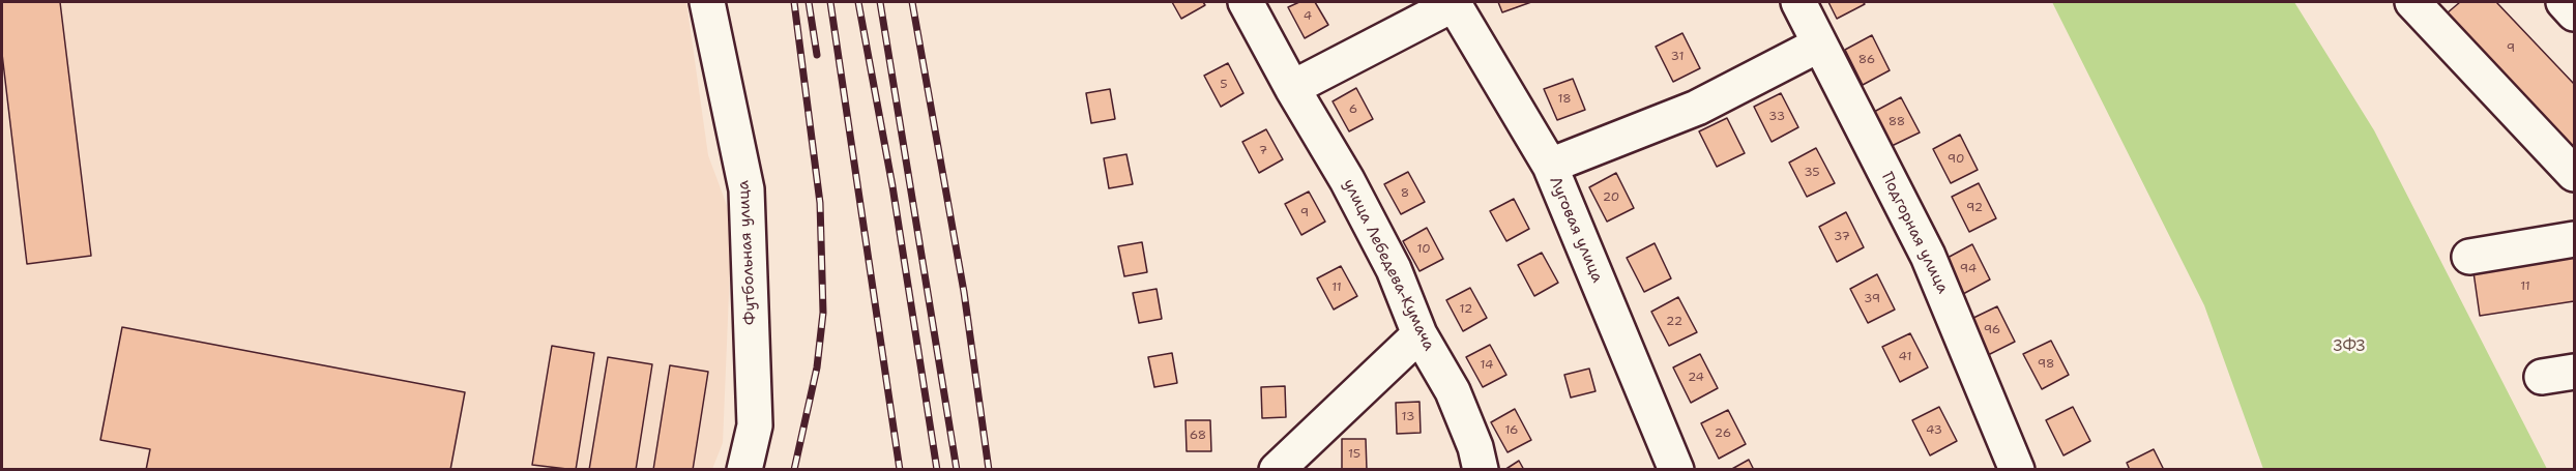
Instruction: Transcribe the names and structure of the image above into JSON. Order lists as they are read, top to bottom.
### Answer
{
  "streets": {
    "street": [
      "Луговая улица",
      "Подгорная улица",
      "Футбольная улица",
      "улица Лебедева-Кумача"
    ]
  },
  "parks": ["ЗФЗ"],
  "house_numbers": [
    "4",
    "9",
    "31",
    "86",
    "5",
    "18",
    "6",
    "33",
    "88",
    "7",
    "90",
    "35",
    "8",
    "20",
    "92",
    "9",
    "37",
    "10",
    "94",
    "11",
    "11",
    "39",
    "12",
    "22",
    "96",
    "41",
    "98",
    "14",
    "24",
    "13",
    "16",
    "43",
    "26",
    "68",
    "15"
  ]
}
